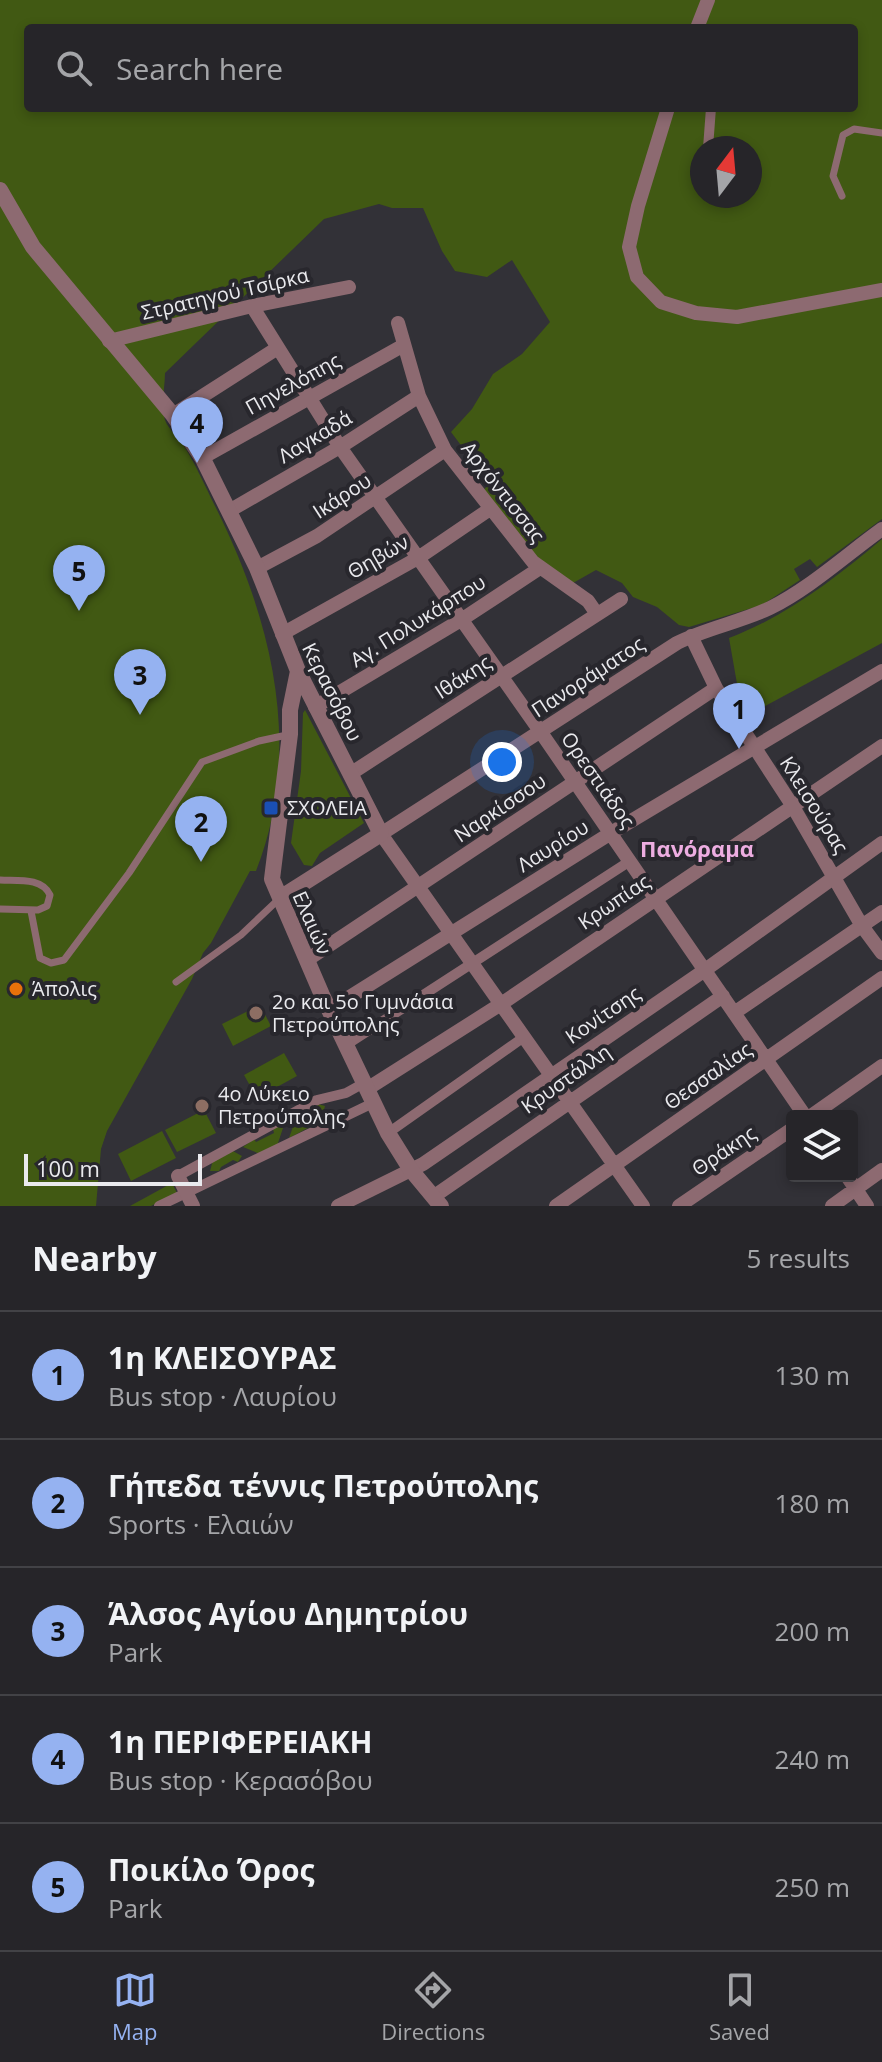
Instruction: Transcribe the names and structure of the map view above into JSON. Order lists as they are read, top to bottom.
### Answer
{
  "streets": {
    "street": [
      "Στρατηγού Τσίρκα",
      "Πηνελόπης",
      "Λαγκαδά",
      "Αρχόντισσας",
      "Ικάρου",
      "Θηβών",
      "Αγ. Πολυκάρπου",
      "Ιθάκης",
      "Πανοράματος",
      "Κερασόβου",
      "Ορεστιάδος",
      "Κλεισούρας",
      "Ναρκίσσου",
      "Λαυρίου",
      "Κρωπίας",
      "Ελαιών",
      "Κονίτσης",
      "Θεσσαλίας",
      "Κρυστάλλη",
      "Θράκης"
    ]
  },
  "crossings": [
    ["Στρατηγού Τσίρκα", "Κερασόβου"],
    ["Στρατηγού Τσίρκα", "Ορεστιάδος"],
    ["Πηνελόπης", "Αρχόντισσας"],
    ["Πηνελόπης", "Κερασόβου"],
    ["Πηνελόπης", "Ορεστιάδος"],
    ["Λαγκαδά", "Αρχόντισσας"],
    ["Λαγκαδά", "Κερασόβου"],
    ["Λαγκαδά", "Ορεστιάδος"],
    ["Αρχόντισσας", "Ικάρου"],
    ["Αρχόντισσας", "Θηβών"],
    ["Αρχόντισσας", "Αγ. Πολυκάρπου"],
    ["Αρχόντισσας", "Ιθάκης"],
    ["Ικάρου", "Κερασόβου"],
    ["Ικάρου", "Ορεστιάδος"],
    ["Θηβών", "Κερασόβου"],
    ["Θηβών", "Ορεστιάδος"],
    ["Αγ. Πολυκάρπου", "Κερασόβου"],
    ["Αγ. Πολυκάρπου", "Ορεστιάδος"],
    ["Ιθάκης", "Κερασόβου"],
    ["Ιθάκης", "Ορεστιάδος"],
    ["Πανοράματος", "Κερασόβου"],
    ["Πανοράματος", "Ορεστιάδος"],
    ["Πανοράματος", "Κλεισούρας"],
    ["Πανοράματος", "Ελαιών"],
    ["Κερασόβου", "Ναρκίσσου"],
    ["Κερασόβου", "Λαυρίου"],
    ["Κερασόβου", "Κρωπίας"],
    ["Κερασόβου", "Ελαιών"],
    ["Κερασόβου", "Κονίτσης"],
    ["Κερασόβου", "Θεσσαλίας"],
    ["Κερασόβου", "Κρυστάλλη"],
    ["Ορεστιάδος", "Ναρκίσσου"],
    ["Ορεστιάδος", "Λαυρίου"],
    ["Ορεστιάδος", "Κρωπίας"],
    ["Ορεστιάδος", "Κονίτσης"],
    ["Ορεστιάδος", "Θεσσαλίας"],
    ["Ορεστιάδος", "Κρυστάλλη"],
    ["Κλεισούρας", "Ναρκίσσου"],
    ["Κλεισούρας", "Λαυρίου"],
    ["Κλεισούρας", "Κρωπίας"],
    ["Κλεισούρας", "Κονίτσης"],
    ["Ναρκίσσου", "Ελαιών"],
    ["Λαυρίου", "Ελαιών"],
    ["Κρωπίας", "Ελαιών"],
    ["Ελαιών", "Κονίτσης"],
    ["Ελαιών", "Κρυστάλλη"]
  ],
  "districts": ["Πανόραμα"],
  "places": {
    "transit": ["ΣΧΟΛΕΙΑ"],
    "other": ["Άπολις", "2ο και 5ο Γυμνάσια Πετρούπολης", "4ο Λύκειο Πετρούπολης"]
  },
  "scale_bar": "100 m",
  "north": "top",
  "page": {
    "search": "Search here",
    "pins": [
      "4",
      "5",
      "3",
      "1",
      "2"
    ],
    "scale": "100 m",
    "heading": ["Nearby", "5 results"],
    "list": [
      {
        "mark": "1",
        "name": "1η ΚΛΕΙΣΟΥΡΑΣ",
        "note": "Bus stop · Λαυρίου",
        "value": "130 m"
      },
      {
        "mark": "2",
        "name": "Γήπεδα τέννις Πετρούπολης",
        "note": "Sports · Ελαιών",
        "value": "180 m"
      },
      {
        "mark": "3",
        "name": "Άλσος Αγίου Δημητρίου",
        "note": "Park",
        "value": "200 m"
      },
      {
        "mark": "4",
        "name": "1η ΠΕΡΙΦΕΡΕΙΑΚΗ",
        "note": "Bus stop · Κερασόβου",
        "value": "240 m"
      },
      {
        "mark": "5",
        "name": "Ποικίλο Όρος",
        "note": "Park",
        "value": "250 m"
      }
    ],
    "nav": ["Map", "Directions", "Saved"]
  }
}
